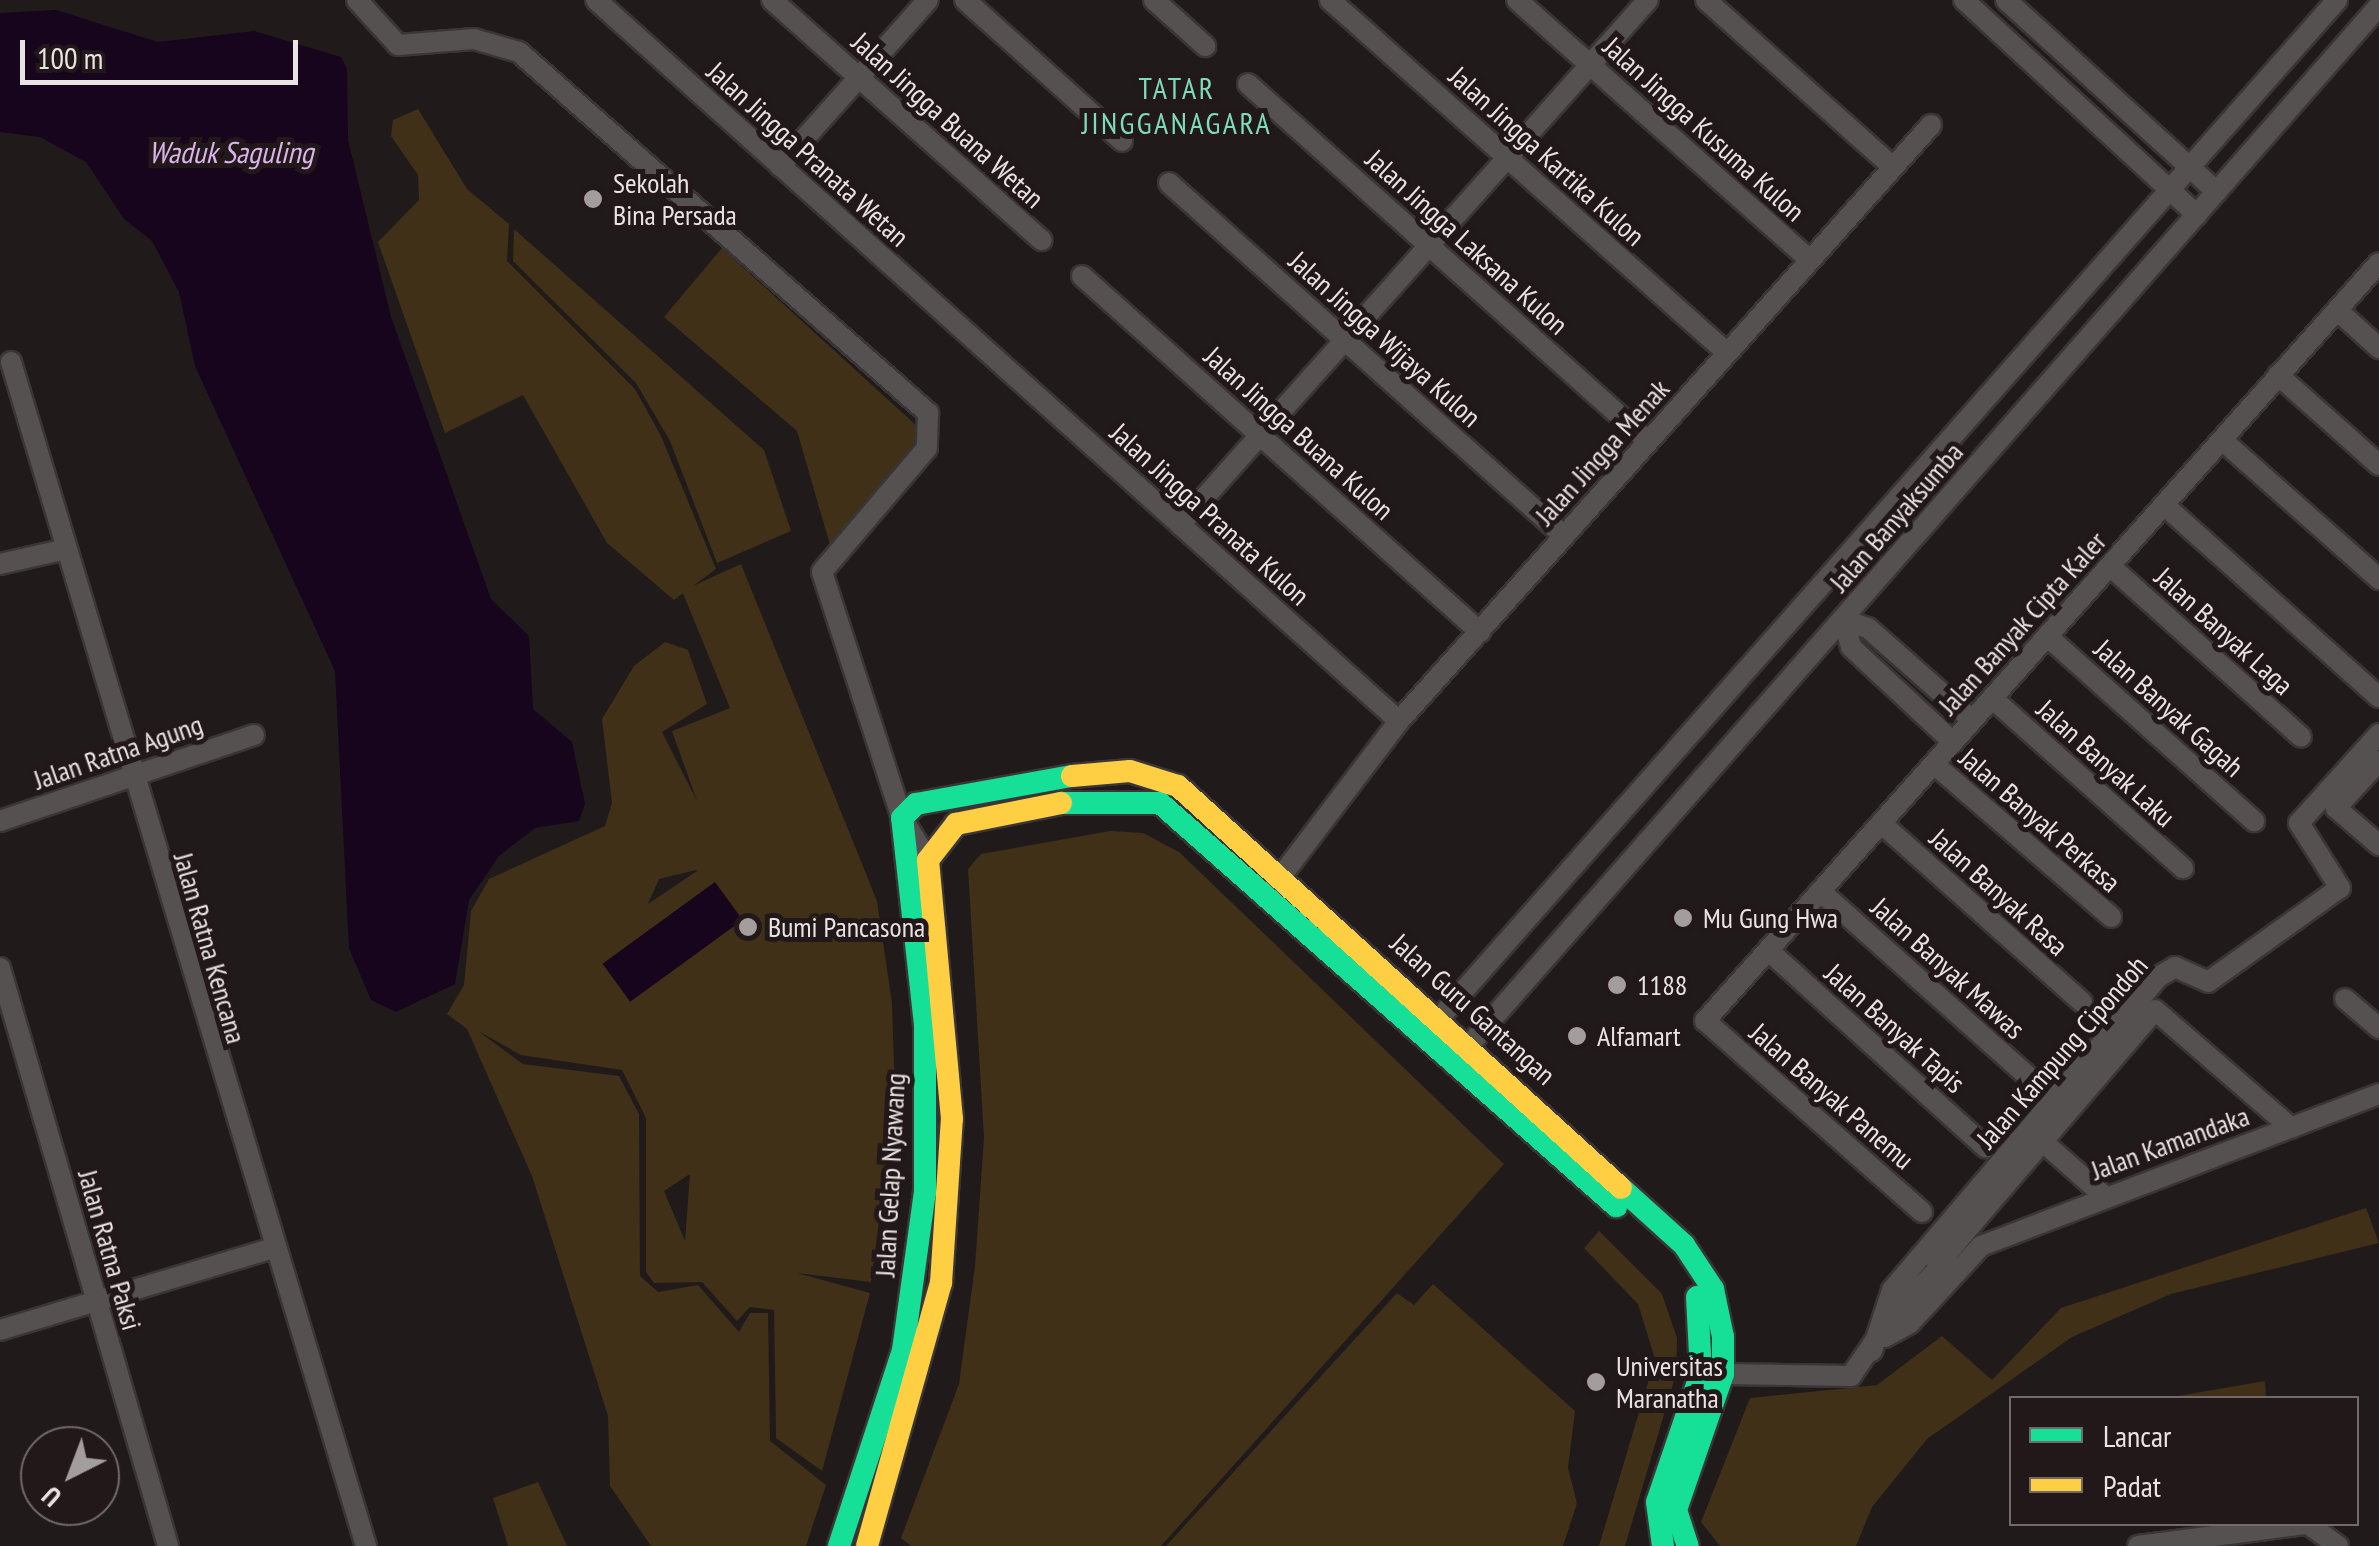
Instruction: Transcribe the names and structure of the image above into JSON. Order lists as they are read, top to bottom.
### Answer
{
  "streets": {
    "street": [
      "Jalan Jingga Buana Wetan",
      "Jalan Jingga Kusuma Kulon",
      "Jalan Jingga Pranata Wetan",
      "Jalan Jingga Kartika Kulon",
      "Jalan Jingga Laksana Kulon",
      "Jalan Jingga Wijaya Kulon",
      "Jalan Jingga Buana Kulon",
      "Jalan Jingga Menak",
      "Jalan Jingga Pranata Kulon",
      "Jalan Banyaksumba",
      "Jalan Banyak Cipta Kaler",
      "Jalan Banyak Laga",
      "Jalan Banyak Gagah",
      "Jalan Ratna Agung",
      "Jalan Banyak Laku",
      "Jalan Banyak Perkasa",
      "Jalan Banyak Rasa",
      "Jalan Ratna Kencana",
      "Jalan Banyak Mawas",
      "Jalan Guru Gantangan",
      "Jalan Banyak Tapis",
      "Jalan Kampung Cipondoh",
      "Jalan Banyak Panemu",
      "Jalan Kamandaka",
      "Jalan Gelap Nyawang",
      "Jalan Ratna Paksi"
    ]
  },
  "crossings": [
    ["Jalan Jingga Kusuma Kulon", "Jalan Jingga Menak"],
    ["Jalan Jingga Pranata Wetan", "Jalan Jingga Pranata Kulon"],
    ["Jalan Jingga Kartika Kulon", "Jalan Jingga Menak"],
    ["Jalan Jingga Laksana Kulon", "Jalan Jingga Menak"],
    ["Jalan Jingga Wijaya Kulon", "Jalan Jingga Menak"],
    ["Jalan Jingga Buana Kulon", "Jalan Jingga Menak"],
    ["Jalan Jingga Menak", "Jalan Jingga Pranata Kulon"],
    ["Jalan Jingga Menak", "Jalan Guru Gantangan"],
    ["Jalan Banyaksumba", "Jalan Guru Gantangan"],
    ["Jalan Banyak Cipta Kaler", "Jalan Banyak Laga"],
    ["Jalan Banyak Cipta Kaler", "Jalan Banyak Gagah"],
    ["Jalan Banyak Cipta Kaler", "Jalan Banyak Laku"],
    ["Jalan Banyak Cipta Kaler", "Jalan Banyak Perkasa"],
    ["Jalan Banyak Cipta Kaler", "Jalan Banyak Rasa"],
    ["Jalan Banyak Cipta Kaler", "Jalan Banyak Mawas"],
    ["Jalan Banyak Cipta Kaler", "Jalan Banyak Tapis"],
    ["Jalan Banyak Cipta Kaler", "Jalan Banyak Panemu"],
    ["Jalan Ratna Agung", "Jalan Ratna Kencana"],
    ["Jalan Guru Gantangan", "Jalan Kamandaka"],
    ["Jalan Guru Gantangan", "Jalan Gelap Nyawang"],
    ["Jalan Kampung Cipondoh", "Jalan Kamandaka"]
  ],
  "districts": ["TATAR JINGGANAGARA"],
  "water": ["Waduk Saguling"],
  "places": [
    "Sekolah Bina Persada",
    "Mu Gung Hwa",
    "Bumi Pancasona",
    "1188",
    "Alfamart",
    "Universitas Maranatha"
  ],
  "legend": ["Lancar", "Padat"],
  "scale_bar": "100 m",
  "north": "bottom left"
}
